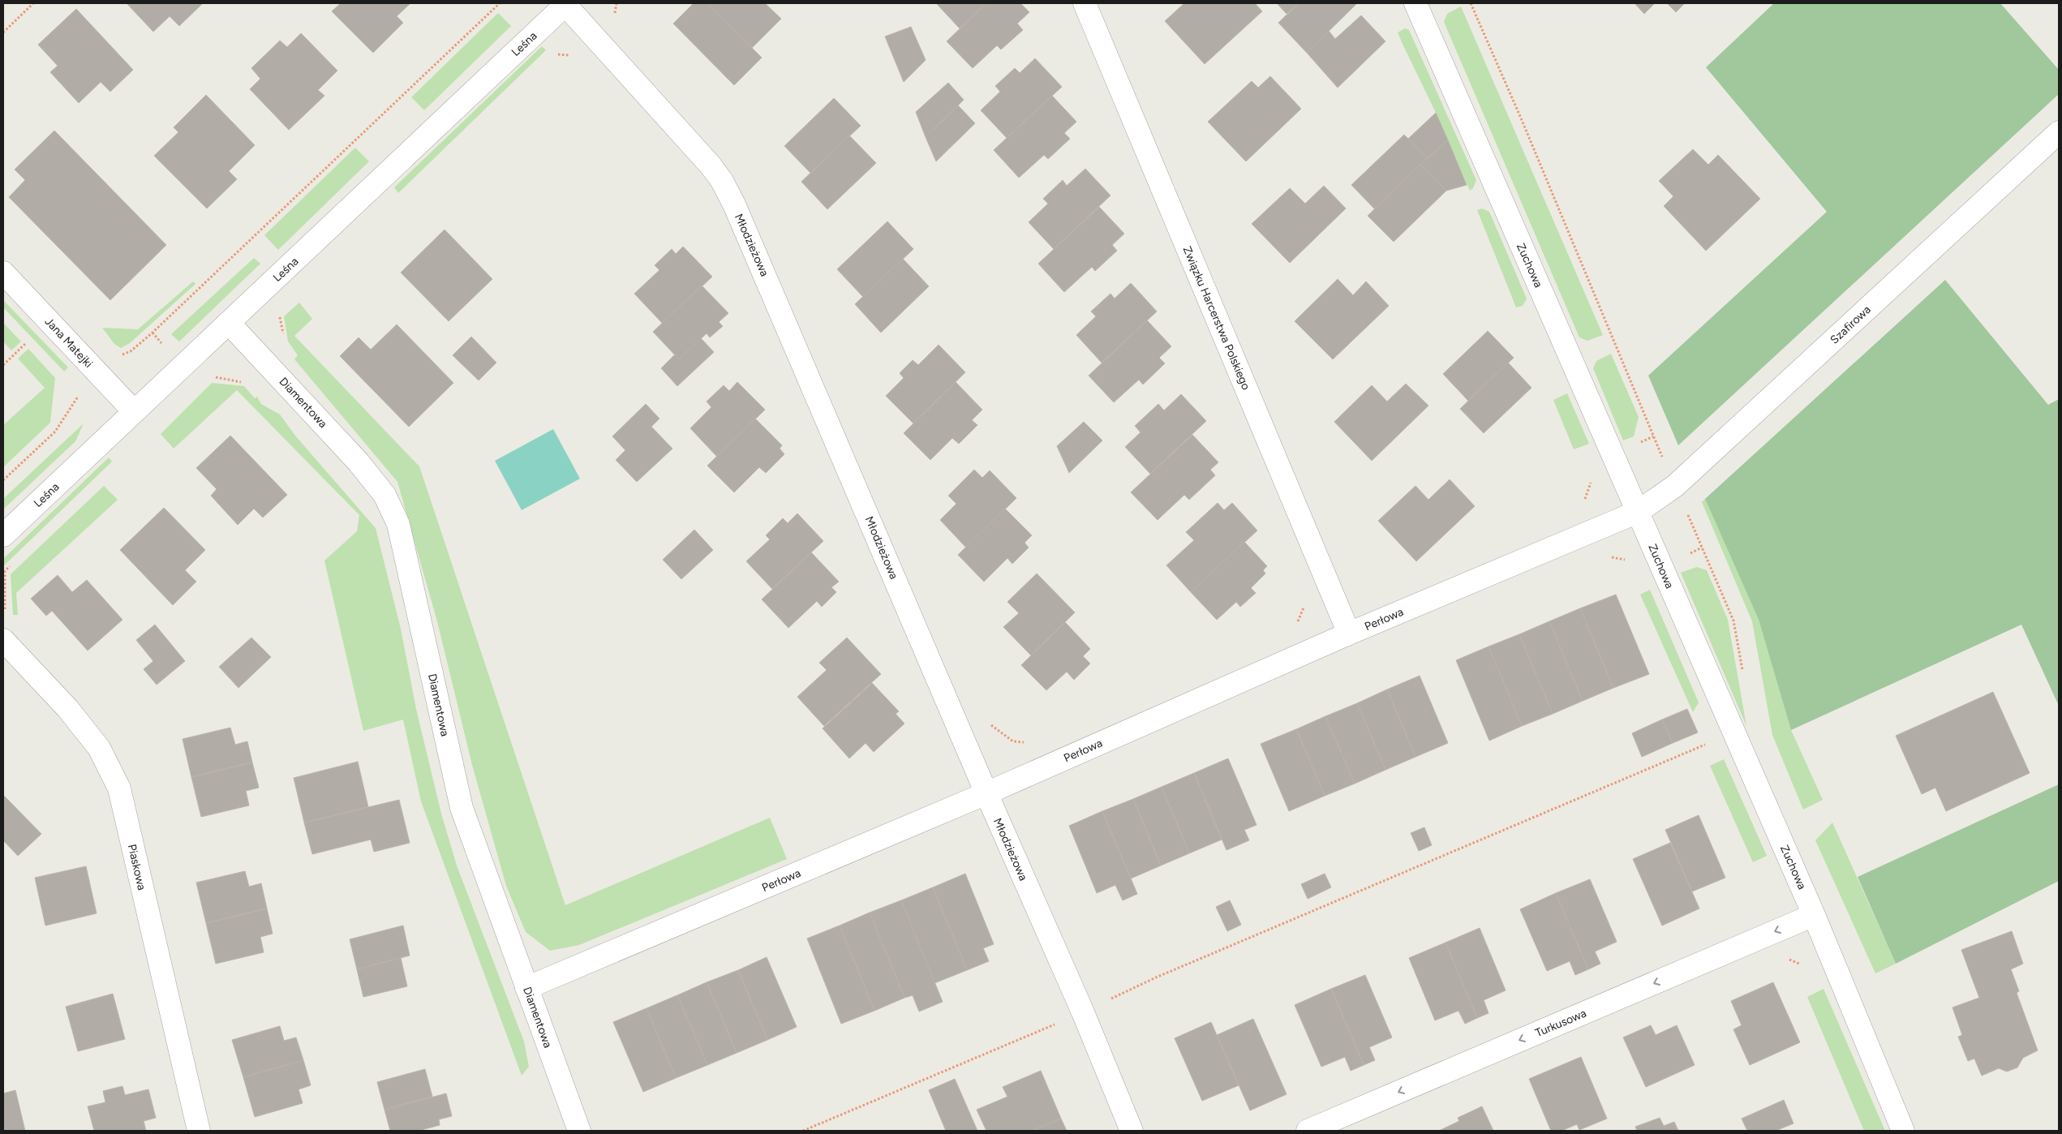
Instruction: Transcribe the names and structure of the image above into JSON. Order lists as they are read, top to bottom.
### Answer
{
  "streets": {
    "street": [
      "Leśna",
      "Młodzieżowa",
      "Zuchowa",
      "Związku Harcerstwa Polskiego",
      "Szafirowa",
      "Jana Matejki",
      "Diamentowa",
      "Perłowa",
      "Piaskowa",
      "Turkusowa"
    ]
  },
  "crossings": [
    ["Leśna", "Młodzieżowa"],
    ["Leśna", "Jana Matejki"],
    ["Leśna", "Diamentowa"],
    ["Młodzieżowa", "Perłowa"],
    ["Zuchowa", "Szafirowa"],
    ["Zuchowa", "Perłowa"],
    ["Zuchowa", "Turkusowa"],
    ["Związku Harcerstwa Polskiego", "Perłowa"],
    ["Szafirowa", "Perłowa"],
    ["Diamentowa", "Perłowa"]
  ],
  "one_way": ["Turkusowa"]
}
